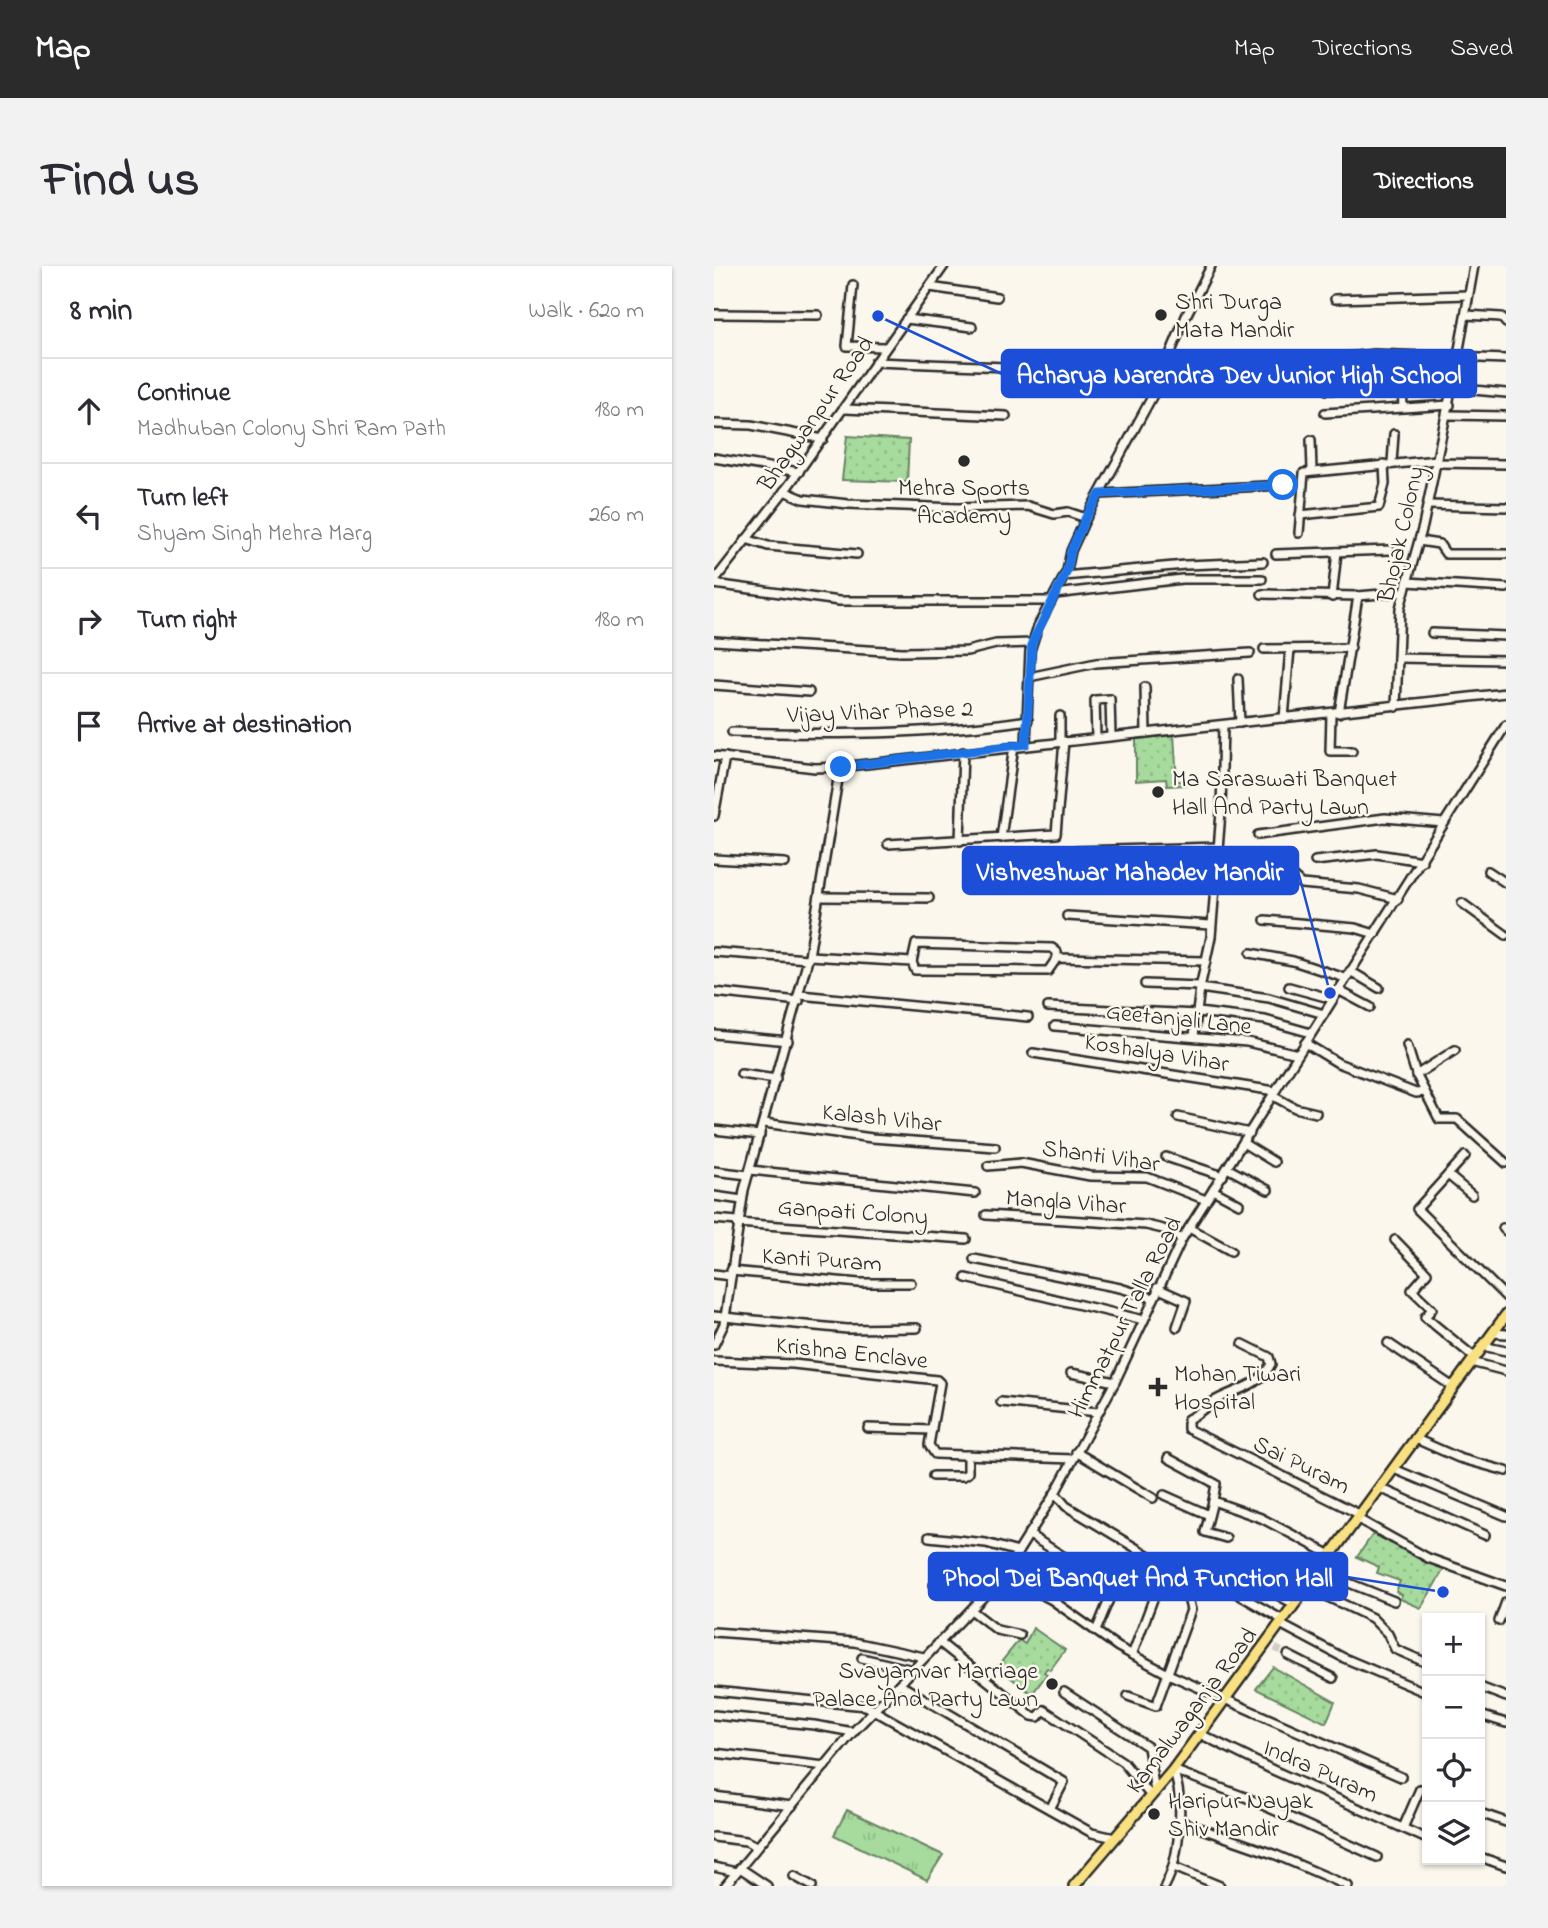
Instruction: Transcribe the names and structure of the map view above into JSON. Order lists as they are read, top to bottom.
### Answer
{
  "streets": {
    "main road": ["Kamalwaganja Road"],
    "street": [
      "Bhagwanpur Road",
      "Bhojak Colony",
      "Vijay Vihar Phase 2",
      "Geetanjali Lane",
      "Koshalya Vihar",
      "Kalash Vihar",
      "Shanti Vihar",
      "Mangla Vihar",
      "Ganpati Colony",
      "Kanti Puram",
      "Himmatpur Talla Road",
      "Krishna Enclave",
      "Sai Puram",
      "Indra Puram"
    ]
  },
  "crossings": [
    ["Geetanjali Lane", "Himmatpur Talla Road"],
    ["Koshalya Vihar", "Himmatpur Talla Road"],
    ["Shanti Vihar", "Himmatpur Talla Road"],
    ["Mangla Vihar", "Himmatpur Talla Road"],
    ["Sai Puram", "Kamalwaganja Road"],
    ["Kamalwaganja Road", "Indra Puram"]
  ],
  "places": {
    "other": [
      "Shri Durga Mata Mandir",
      "Acharya Narendra Dev Junior High School",
      "Mehra Sports Academy",
      "Ma Saraswati Banquet Hall And Party Lawn",
      "Vishveshwar Mahadev Mandir",
      "Phool Dei Banquet And Function Hall",
      "Svayamvar Marriage Palace And Party Lawn",
      "Haripur Nayak Shiv Mandir"
    ],
    "health": ["Mohan Tiwari Hospital"]
  },
  "page": {
    "header": "Map",
    "nav": ["Map", "Directions", "Saved"],
    "title": "Find us",
    "buttons": "Directions",
    "heading": ["8 min", "Walk · 620 m"],
    "list": [
      ["Continue", "Madhuban Colony Shri Ram Path", "180 m"],
      ["Turn left", "Shyam Singh Mehra Marg", "260 m"],
      ["Turn right", "180 m"],
      "Arrive at destination"
    ],
    "map_buttons": ["+", "−"]
  }
}
